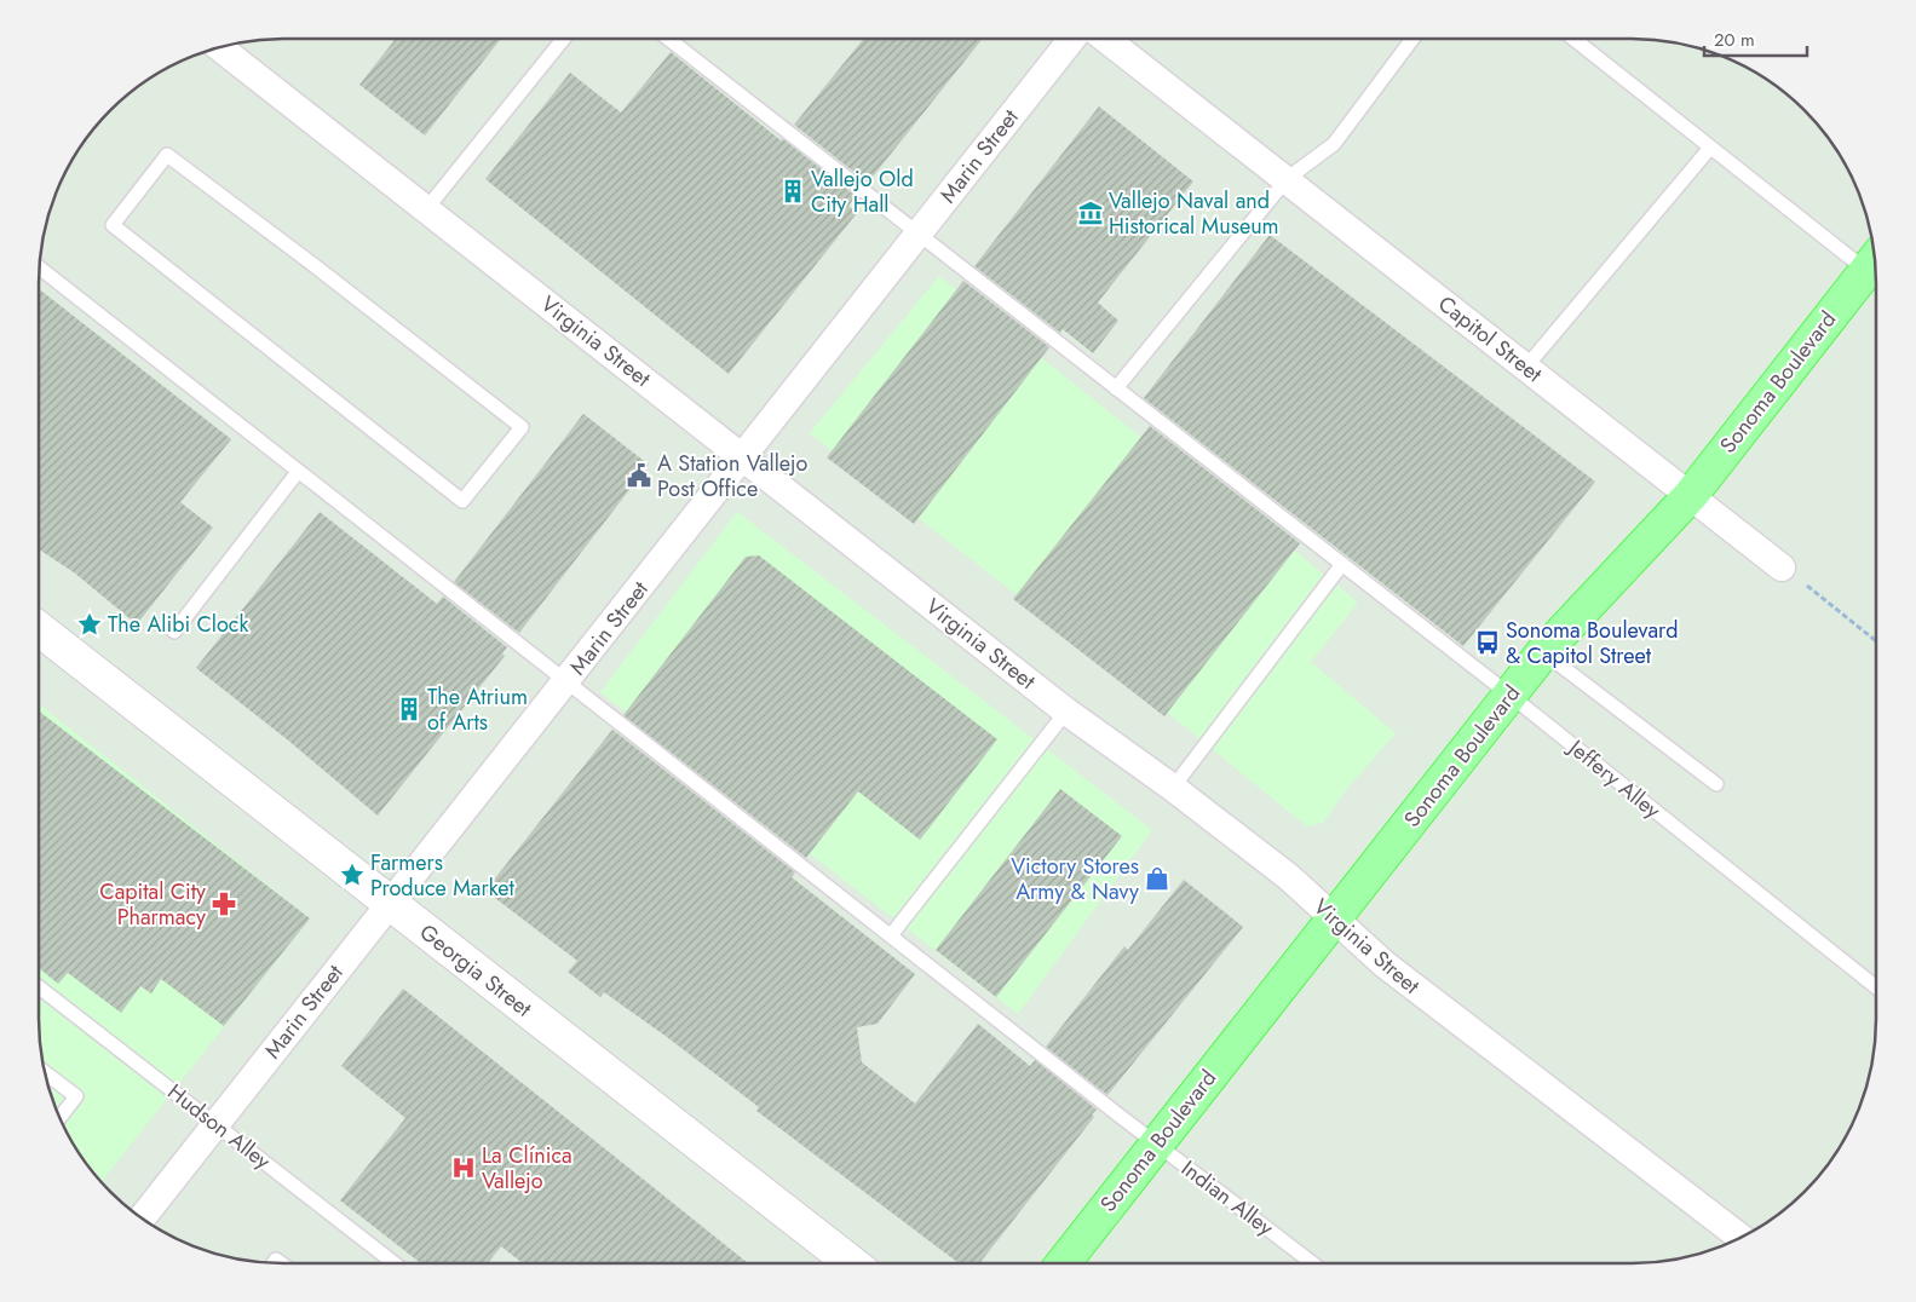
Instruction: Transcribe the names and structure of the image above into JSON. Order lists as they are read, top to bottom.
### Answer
{
  "streets": {
    "main road": ["Sonoma Boulevard", "Georgia Street"],
    "street": ["Marin Street", "Capitol Street", "Virginia Street"],
    "lane": ["Jeffery Alley", "Hudson Alley", "Indian Alley"]
  },
  "crossings": [
    ["Marin Street", "Virginia Street"],
    ["Marin Street", "Jeffery Alley"],
    ["Marin Street", "Georgia Street"],
    ["Marin Street", "Hudson Alley"],
    ["Marin Street", "Indian Alley"],
    ["Capitol Street", "Sonoma Boulevard"],
    ["Virginia Street", "Sonoma Boulevard"],
    ["Sonoma Boulevard", "Jeffery Alley"],
    ["Sonoma Boulevard", "Indian Alley"]
  ],
  "places": {
    "building": ["Vallejo Old City Hall", "The Atrium of Arts"],
    "museum": ["Vallejo Naval and Historical Museum"],
    "public building": ["A Station Vallejo Post Office"],
    "place": ["The Alibi Clock", "Farmers Produce Market"],
    "bus stop": ["Sonoma Boulevard & Capitol Street"],
    "shop": ["Victory Stores Army & Navy"],
    "pharmacy": ["Capital City Pharmacy"],
    "hospital": ["La Clínica Vallejo"]
  },
  "scale_bar": "20 m"
}
